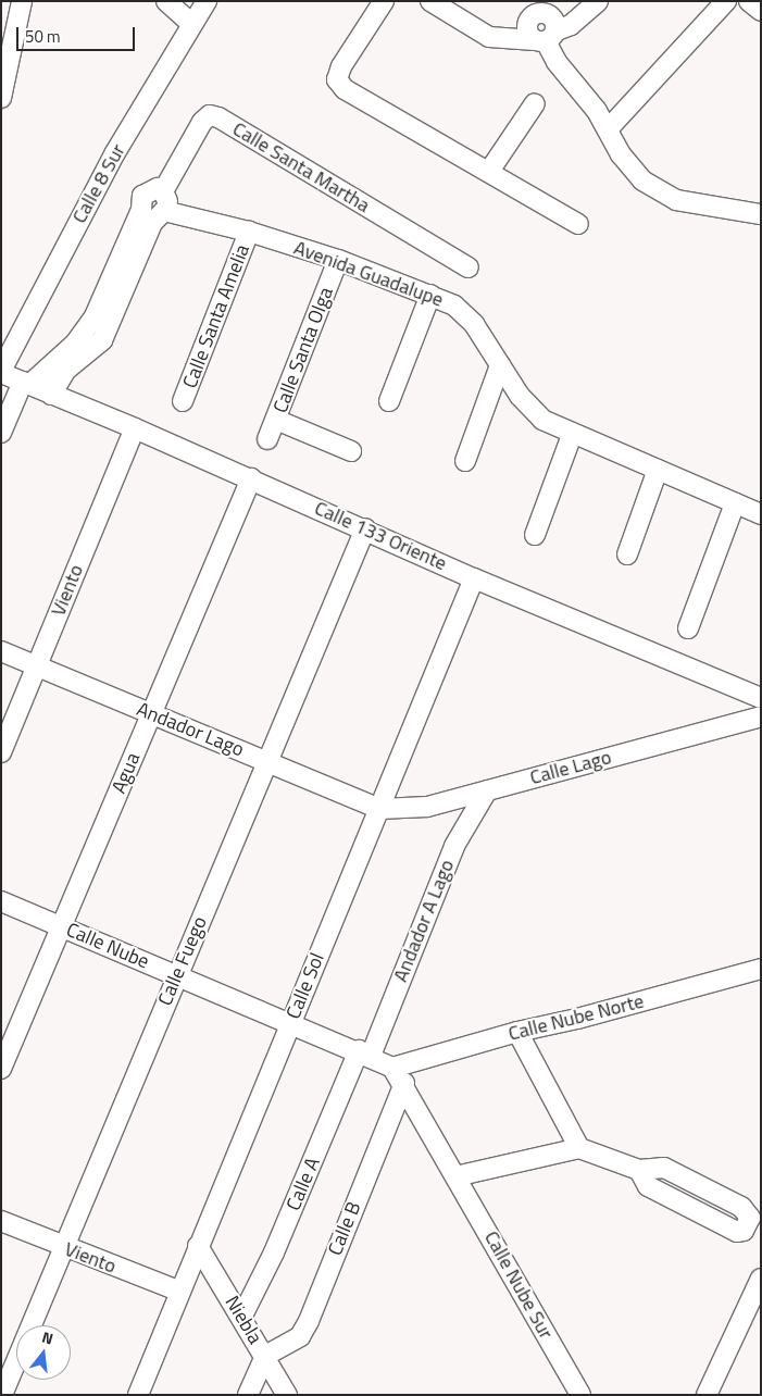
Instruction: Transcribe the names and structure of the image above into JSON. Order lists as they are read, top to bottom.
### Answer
{
  "streets": {
    "street": [
      "Calle Santa Martha",
      "Calle 8 Sur",
      "Avenida Guadalupe",
      "Calle Santa Amelia",
      "Calle Santa Olga",
      "Calle 133 Oriente",
      "Viento",
      "Andador Lago",
      "Calle Lago",
      "Agua",
      "Andador A Lago",
      "Calle Nube",
      "Calle Fuego",
      "Calle Sol",
      "Calle Nube Norte",
      "Calle A",
      "Calle B",
      "Calle Nube Sur",
      "Niebla"
    ]
  },
  "crossings": [
    ["Calle 8 Sur", "Calle 133 Oriente"],
    ["Avenida Guadalupe", "Calle Santa Amelia"],
    ["Avenida Guadalupe", "Calle Santa Olga"],
    ["Calle 133 Oriente", "Viento"],
    ["Calle 133 Oriente", "Agua"],
    ["Calle 133 Oriente", "Calle Fuego"],
    ["Calle 133 Oriente", "Calle Sol"],
    ["Viento", "Andador Lago"],
    ["Viento", "Calle Fuego"],
    ["Viento", "Calle Sol"],
    ["Andador Lago", "Calle Lago"],
    ["Andador Lago", "Agua"],
    ["Andador Lago", "Calle Fuego"],
    ["Andador Lago", "Calle Sol"],
    ["Calle Lago", "Andador A Lago"],
    ["Calle Lago", "Calle Sol"],
    ["Agua", "Calle Nube"],
    ["Andador A Lago", "Calle Nube"],
    ["Andador A Lago", "Calle A"],
    ["Calle Nube", "Calle Fuego"],
    ["Calle Nube", "Calle Sol"],
    ["Calle Nube", "Calle Nube Norte"],
    ["Calle Nube", "Calle A"],
    ["Calle Nube", "Calle B"],
    ["Calle Nube", "Calle Nube Sur"],
    ["Calle Sol", "Niebla"],
    ["Calle Nube Norte", "Calle B"],
    ["Calle Nube Norte", "Calle Nube Sur"],
    ["Calle A", "Niebla"],
    ["Calle B", "Calle Nube Sur"],
    ["Calle B", "Niebla"]
  ],
  "scale_bar": "50 m",
  "north": "top"
}
